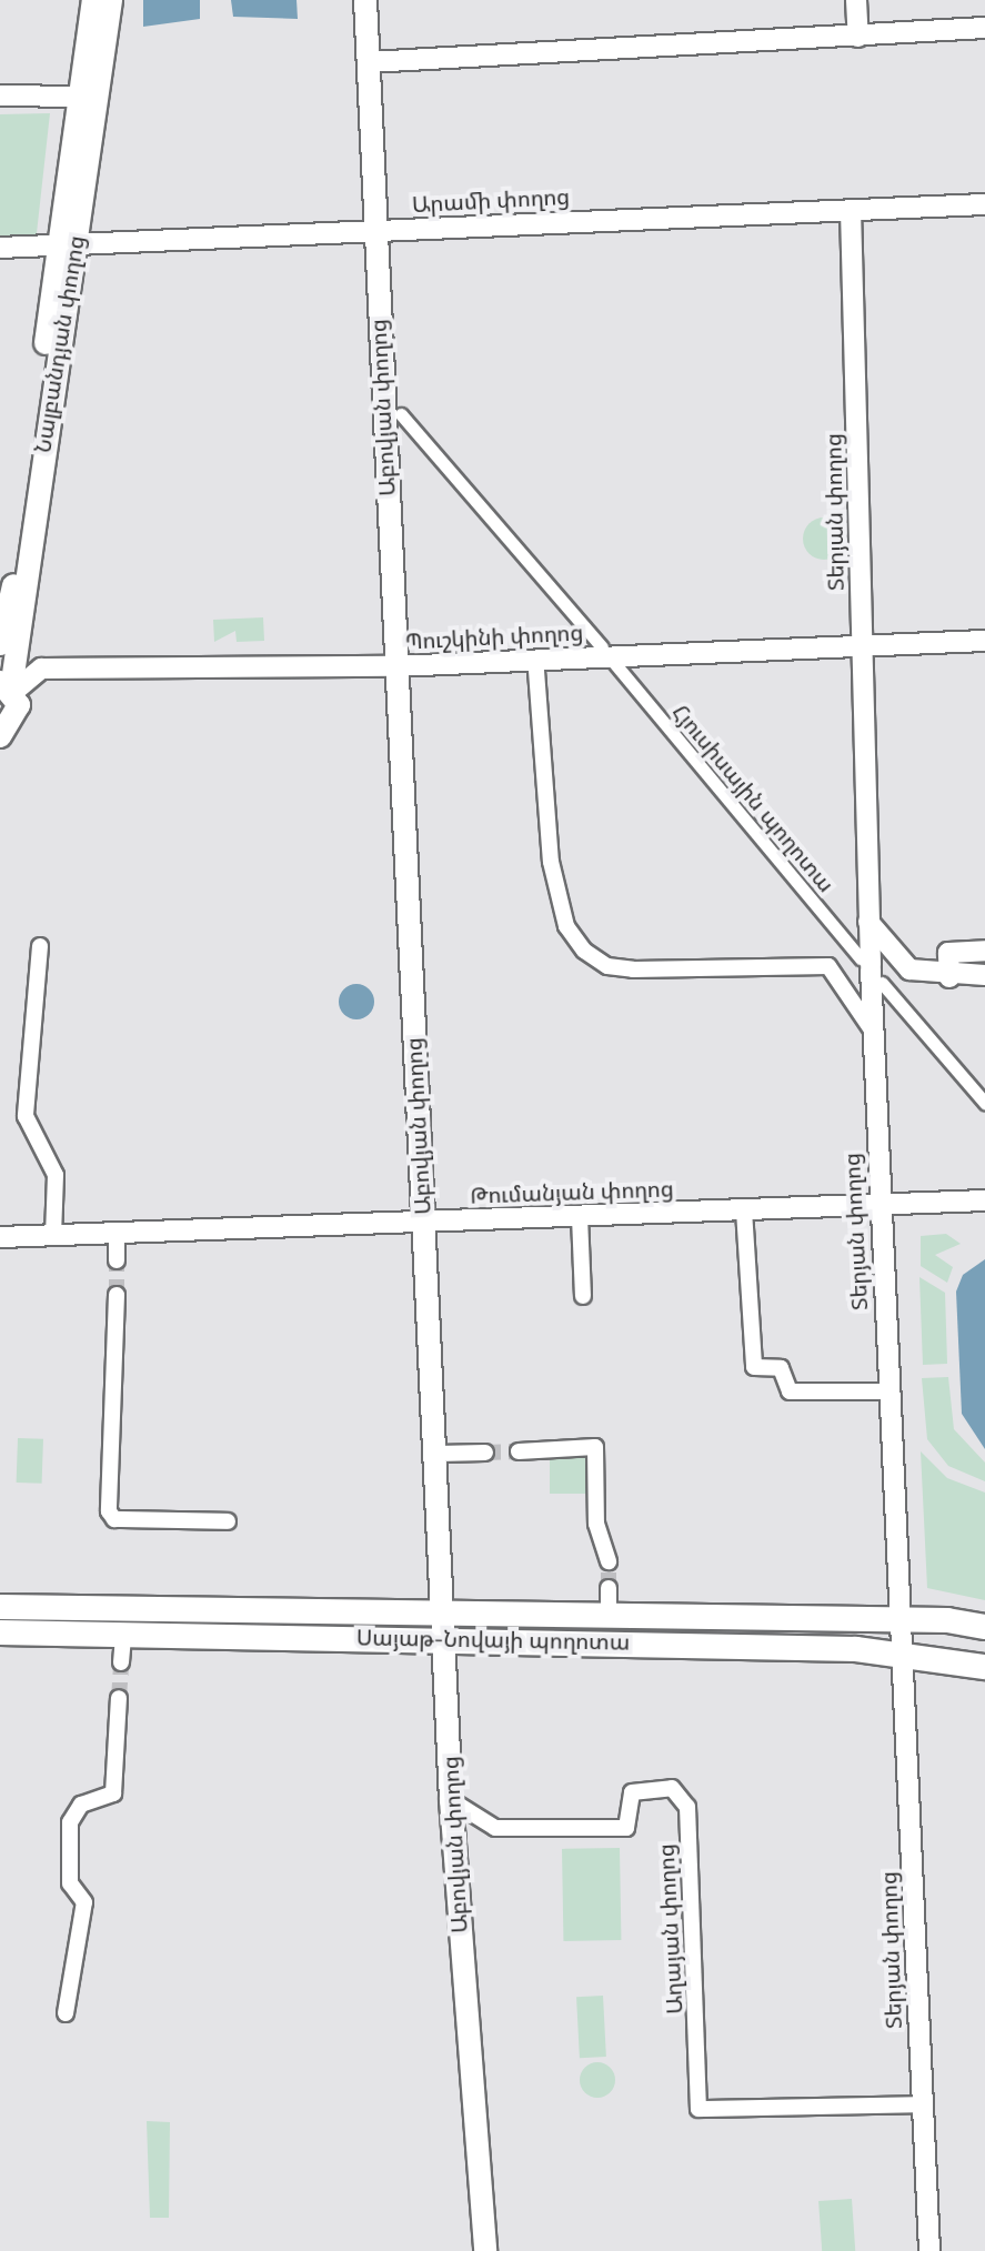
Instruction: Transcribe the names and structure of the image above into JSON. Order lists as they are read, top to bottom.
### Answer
{
  "streets": {
    "main road": ["Նալբանդյան փողոց", "Աբովյան փողոց", "Սայաթ-Նովայի պողոտա"],
    "street": [
      "Արամի փողոց",
      "Տերյան փողոց",
      "Պուշկինի փողոց",
      "Հյուսիսային պողոտա",
      "Թումանյան փողոց",
      "Աղայան փողոց"
    ]
  },
  "crossings": [
    ["Արամի փողոց", "Նալբանդյան փողոց"],
    ["Արամի փողոց", "Աբովյան փողոց"],
    ["Արամի փողոց", "Տերյան փողոց"],
    ["Նալբանդյան փողոց", "Պուշկինի փողոց"],
    ["Աբովյան փողոց", "Պուշկինի փողոց"],
    ["Աբովյան փողոց", "Թումանյան փողոց"],
    ["Աբովյան փողոց", "Սայաթ-Նովայի պողոտա"],
    ["Աբովյան փողոց", "Աղայան փողոց"],
    ["Տերյան փողոց", "Պուշկինի փողոց"],
    ["Տերյան փողոց", "Հյուսիսային պողոտա"],
    ["Տերյան փողոց", "Թումանյան փողոց"],
    ["Տերյան փողոց", "Սայաթ-Նովայի պողոտա"],
    ["Տերյան փողոց", "Աղայան փողոց"]
  ]
}
